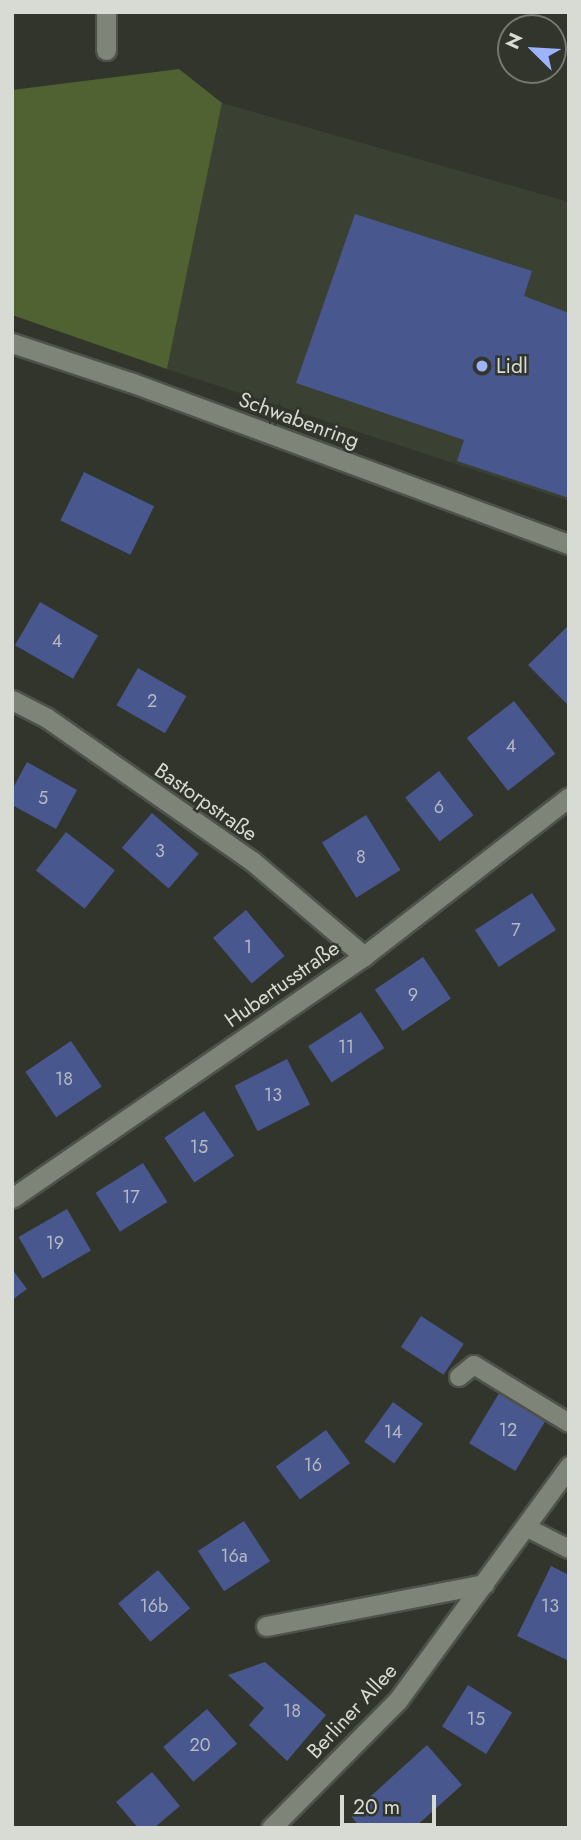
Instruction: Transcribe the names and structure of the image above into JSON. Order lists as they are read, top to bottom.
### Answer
{
  "streets": {
    "street": [
      "Schwabenring",
      "Bastorpstraße",
      "Hubertusstraße",
      "Berliner Allee"
    ]
  },
  "crossings": [
    ["Bastorpstraße", "Hubertusstraße"]
  ],
  "places": ["Lidl"],
  "house_numbers": [
    "4",
    "2",
    "4",
    "5",
    "6",
    "3",
    "8",
    "7",
    "1",
    "9",
    "11",
    "18",
    "13",
    "15",
    "17",
    "19",
    "12",
    "14",
    "16",
    "16a",
    "16b",
    "13",
    "18",
    "15",
    "20"
  ],
  "scale_bar": "20 m",
  "north": "top left"
}
